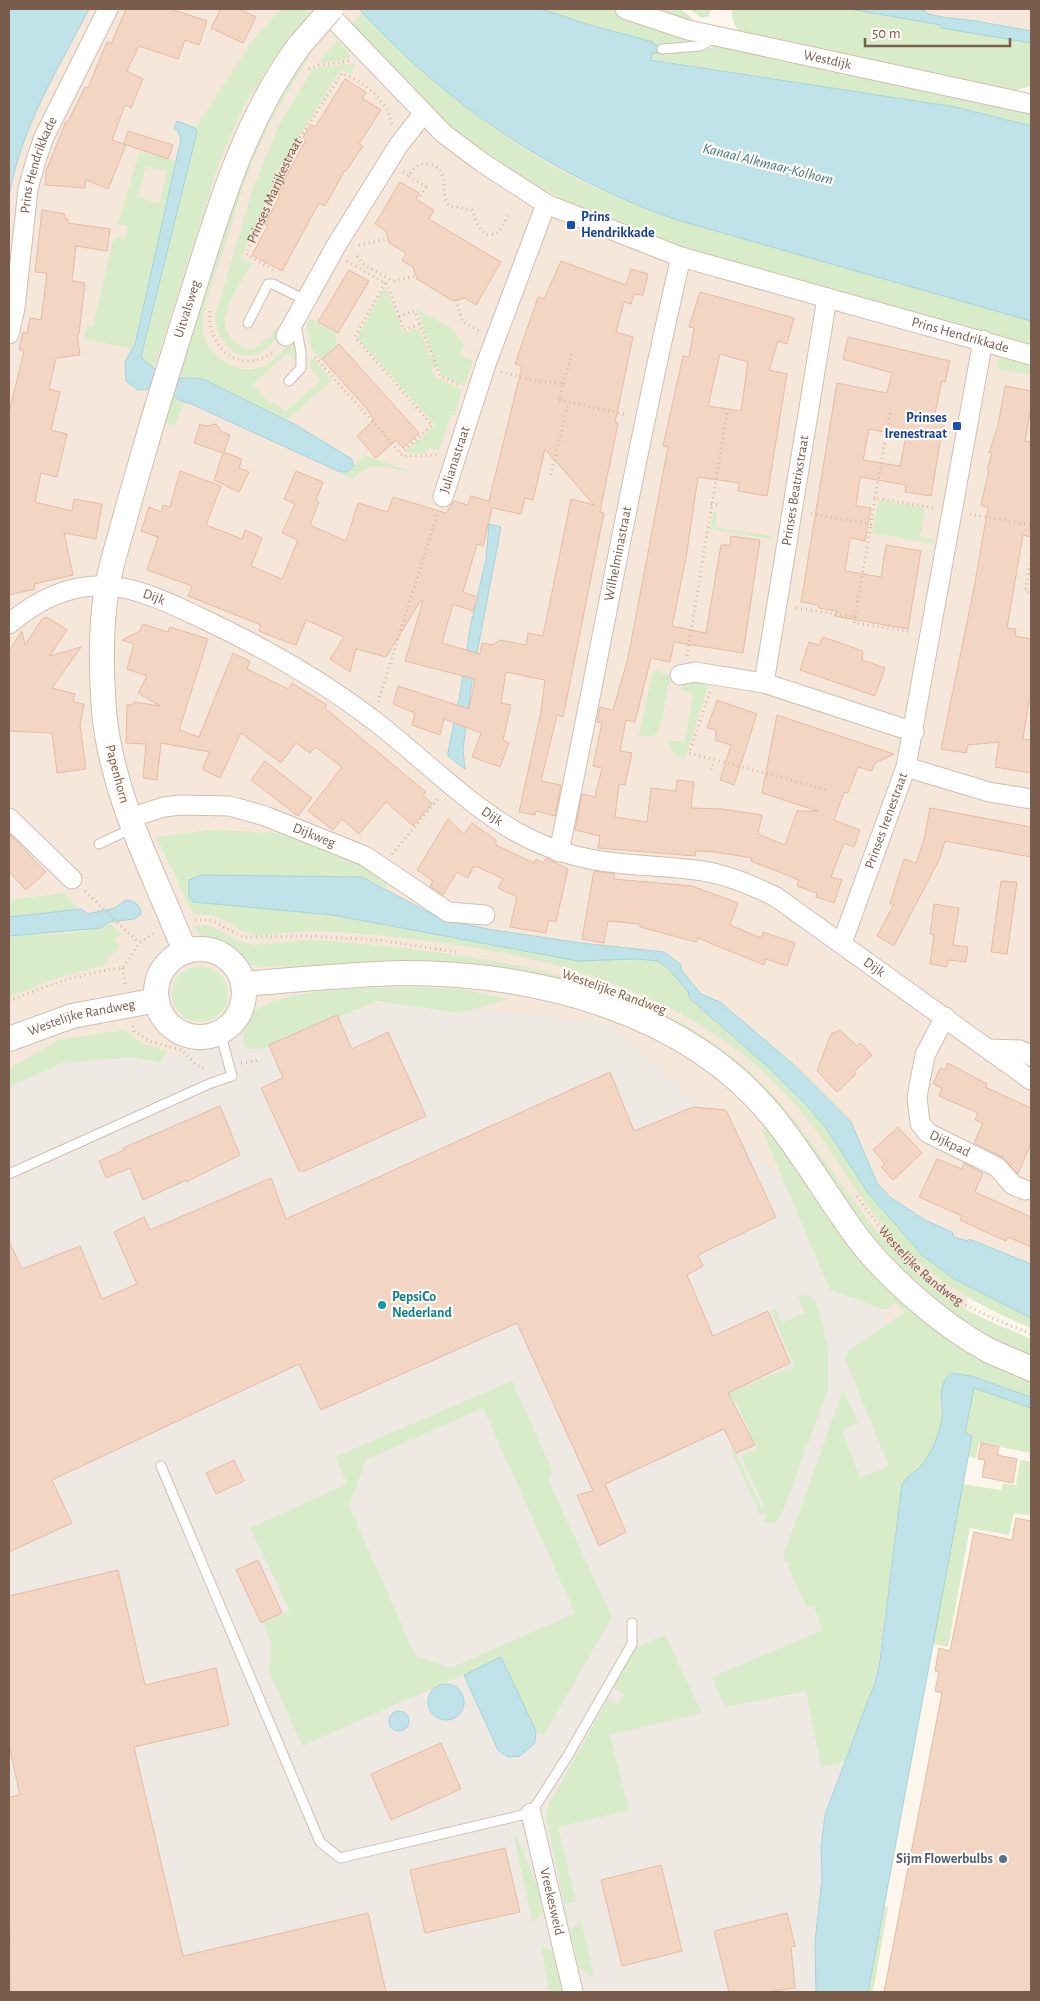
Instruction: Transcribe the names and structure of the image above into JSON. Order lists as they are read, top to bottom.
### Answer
{
  "streets": {
    "street": [
      "Westdijk",
      "Prins Hendrikkade",
      "Uitvalsweg",
      "Julianastraat",
      "Prinses Beatrixstraat",
      "Wilhelminastraat",
      "Dijk",
      "Papenhorn",
      "Prinses Irenestraat",
      "Dijkweg",
      "Westelijke Randweg",
      "Dijkpad",
      "Vreekesweid"
    ],
    "path": ["Prinses Marijkestraat"]
  },
  "crossings": [
    ["Prins Hendrikkade", "Julianastraat"],
    ["Prins Hendrikkade", "Prinses Beatrixstraat"],
    ["Prins Hendrikkade", "Wilhelminastraat"],
    ["Prins Hendrikkade", "Prinses Irenestraat"],
    ["Uitvalsweg", "Dijk"],
    ["Uitvalsweg", "Papenhorn"],
    ["Julianastraat", "Dijk"],
    ["Wilhelminastraat", "Dijk"],
    ["Dijk", "Papenhorn"],
    ["Dijk", "Prinses Irenestraat"],
    ["Dijk", "Dijkpad"],
    ["Papenhorn", "Dijkweg"],
    ["Papenhorn", "Westelijke Randweg"]
  ],
  "water": ["Kanaal Alkmaar-Kolhorn"],
  "places": {
    "transit": ["Prins Hendrikkade", "Prinses Irenestraat"],
    "other": ["PepsiCo Nederland", "Sijm Flowerbulbs"]
  },
  "scale_bar": "50 m"
}
